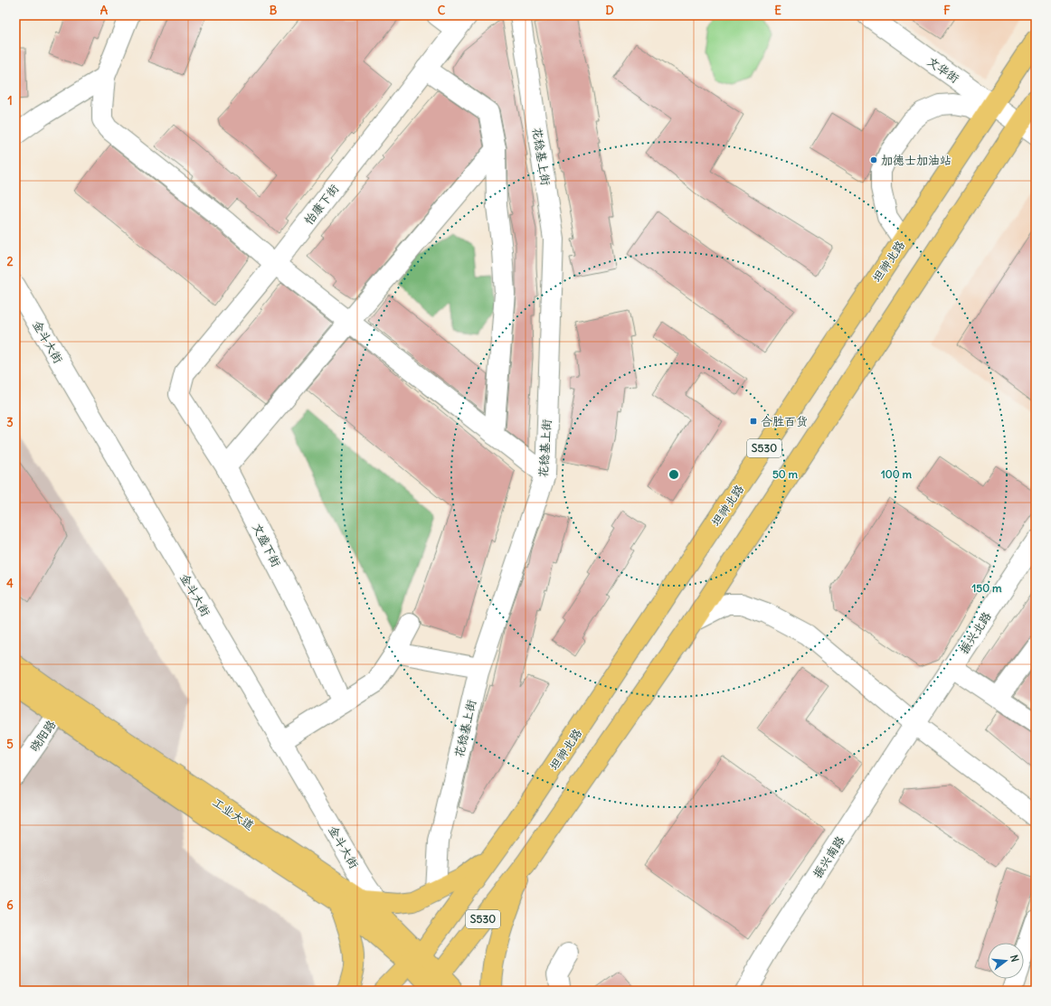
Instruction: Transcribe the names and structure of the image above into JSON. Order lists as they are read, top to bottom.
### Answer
{
  "streets": {
    "main road": ["坦神北路", "S530", "工业大道"],
    "street": [
      "文华街",
      "花稔基上街",
      "怡康下街",
      "金斗大街",
      "文盛下街",
      "振兴北路",
      "晓阳路",
      "振兴南路"
    ]
  },
  "crossings": [
    ["文华街", "坦神北路"],
    ["文华街", "S530"],
    ["怡康下街", "文盛下街"],
    ["坦神北路", "S530"],
    ["坦神北路", "工业大道"],
    ["金斗大街", "工业大道"],
    ["S530", "工业大道"],
    ["振兴北路", "振兴南路"],
    ["晓阳路", "工业大道"]
  ],
  "places": {
    "other": ["加德士加油站"],
    "transit": ["合胜百货"]
  },
  "north": "right",
  "grid": {
    "columns": [
      "A",
      "B",
      "C",
      "D",
      "E",
      "F"
    ],
    "rows": [
      "1",
      "2",
      "3",
      "4",
      "5",
      "6"
    ]
  },
  "rings": ["50 m", "100 m", "150 m"]
}
